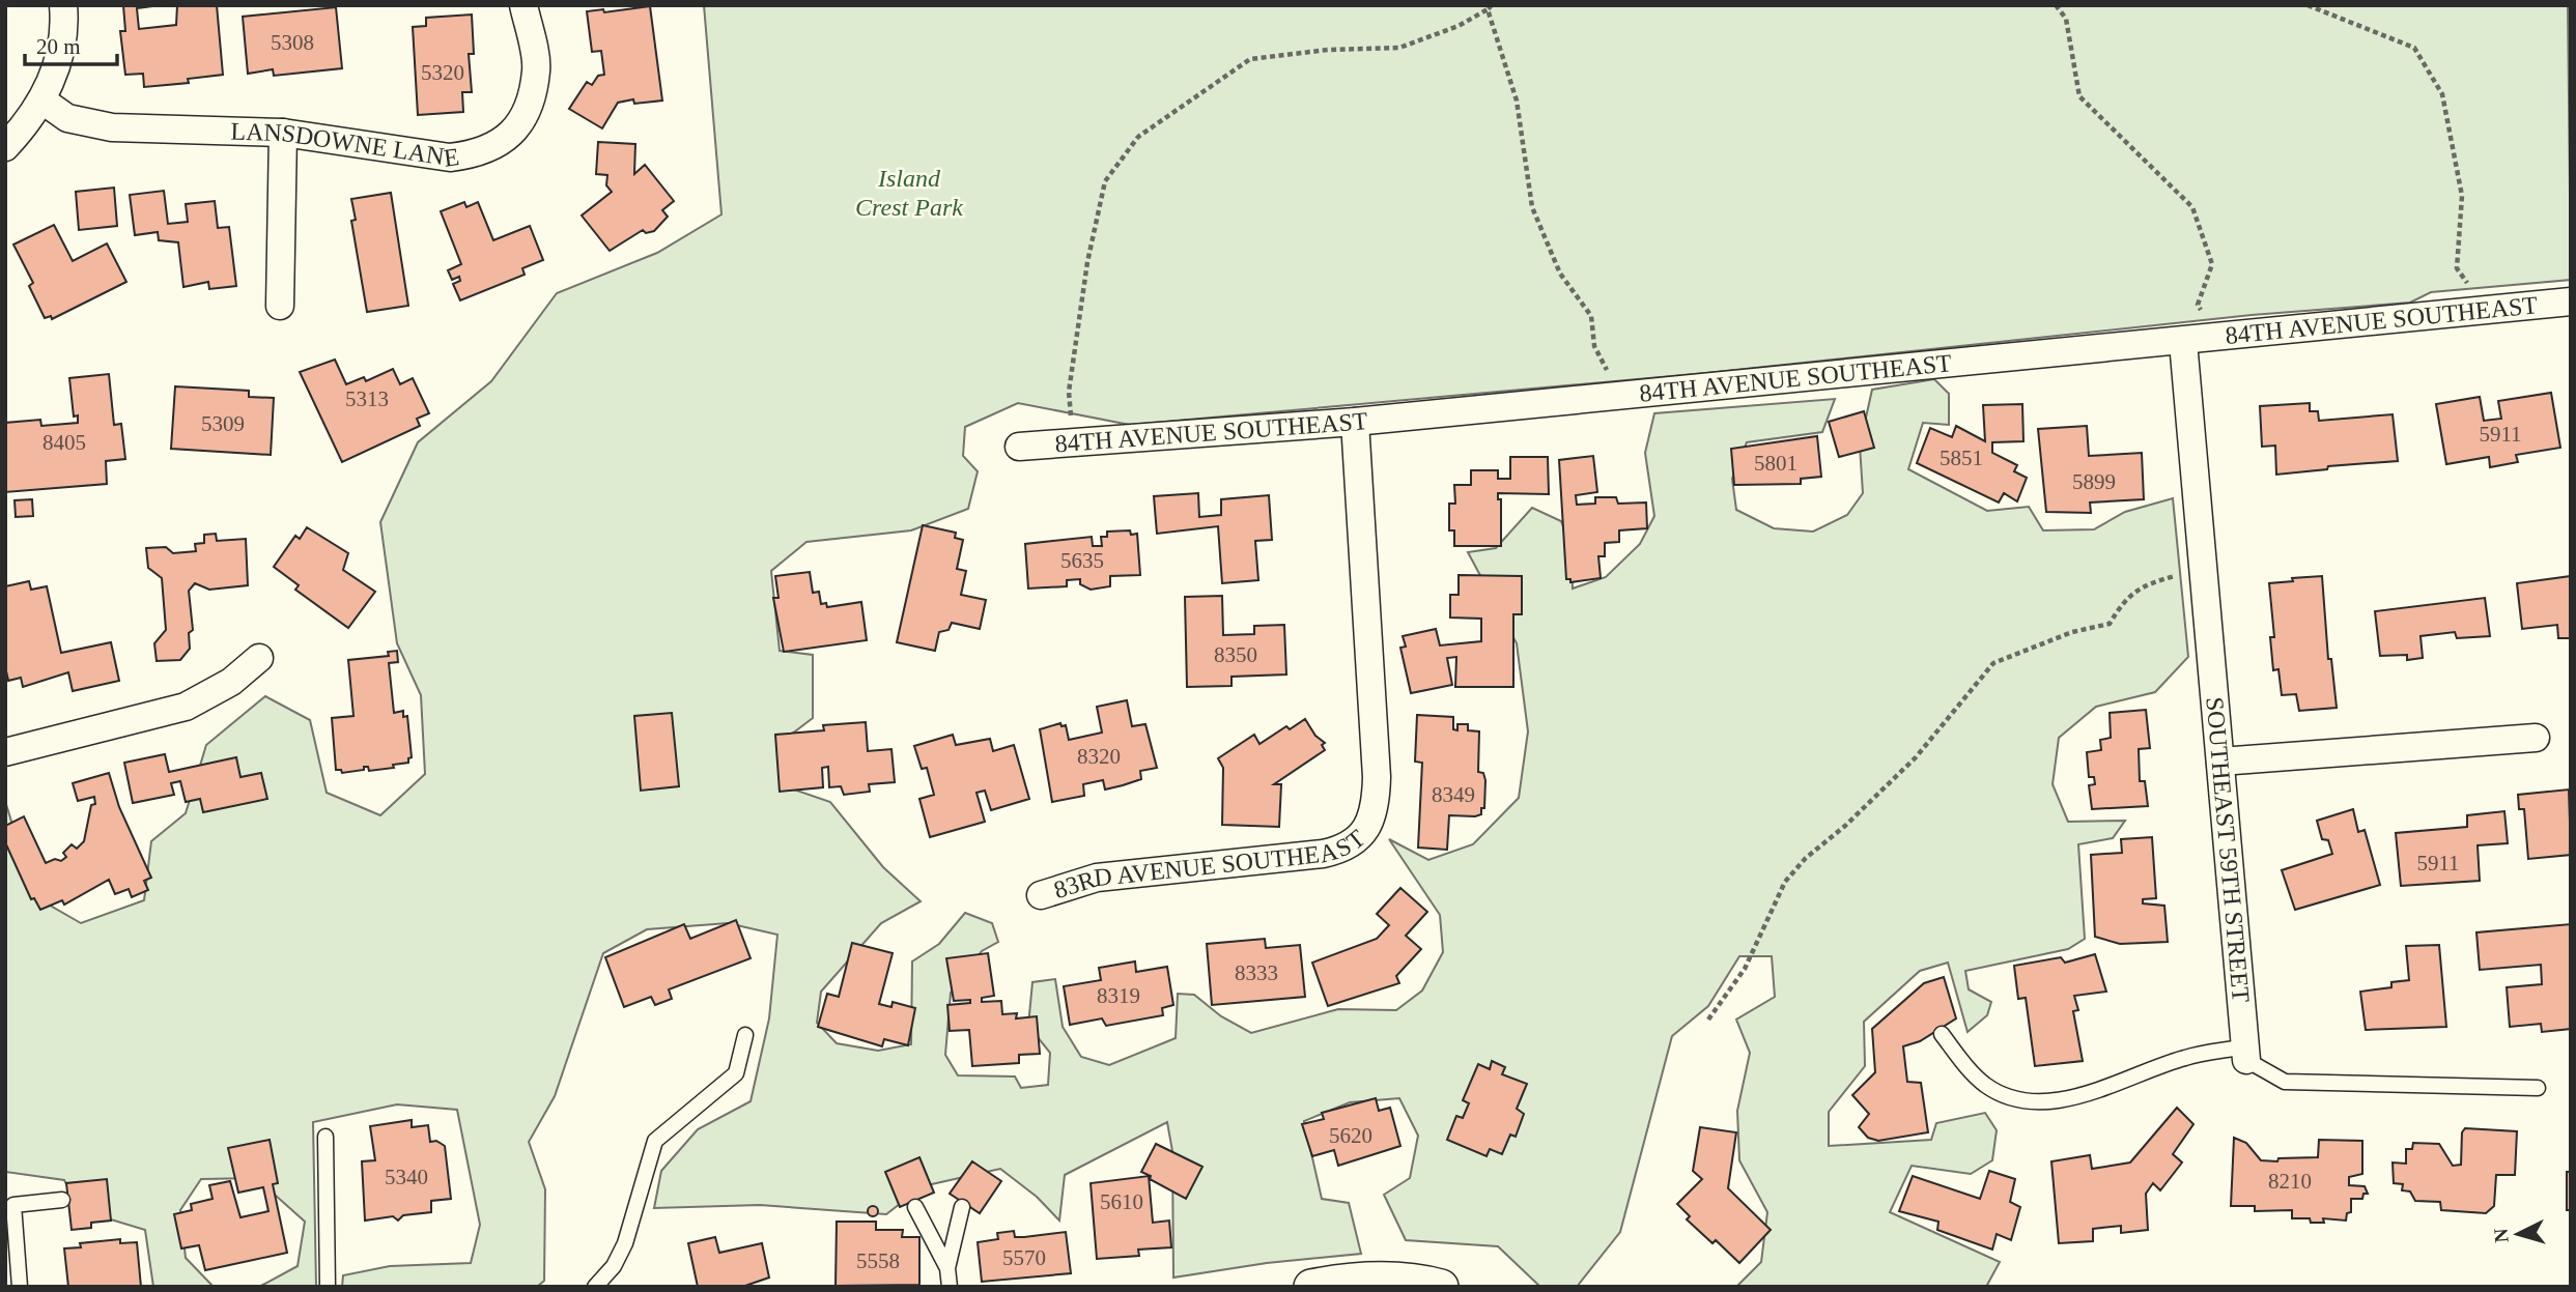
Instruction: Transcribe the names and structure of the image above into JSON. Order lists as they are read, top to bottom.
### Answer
{
  "streets": {
    "street": [
      "LANSDOWNE LANE",
      "84TH AVENUE SOUTHEAST",
      "SOUTHEAST 59TH STREET",
      "83RD AVENUE SOUTHEAST"
    ]
  },
  "crossings": [
    ["84TH AVENUE SOUTHEAST", "SOUTHEAST 59TH STREET"],
    ["84TH AVENUE SOUTHEAST", "83RD AVENUE SOUTHEAST"]
  ],
  "parks": ["Island Crest Park"],
  "house_numbers": [
    "5308",
    "5320",
    "5313",
    "5309",
    "5911",
    "8405",
    "5851",
    "5801",
    "5899",
    "5635",
    "8350",
    "8320",
    "8349",
    "5911",
    "8333",
    "8319",
    "5620",
    "5340",
    "8210",
    "5610",
    "5570",
    "5558"
  ],
  "scale_bar": "20 m",
  "north": "left"
}
